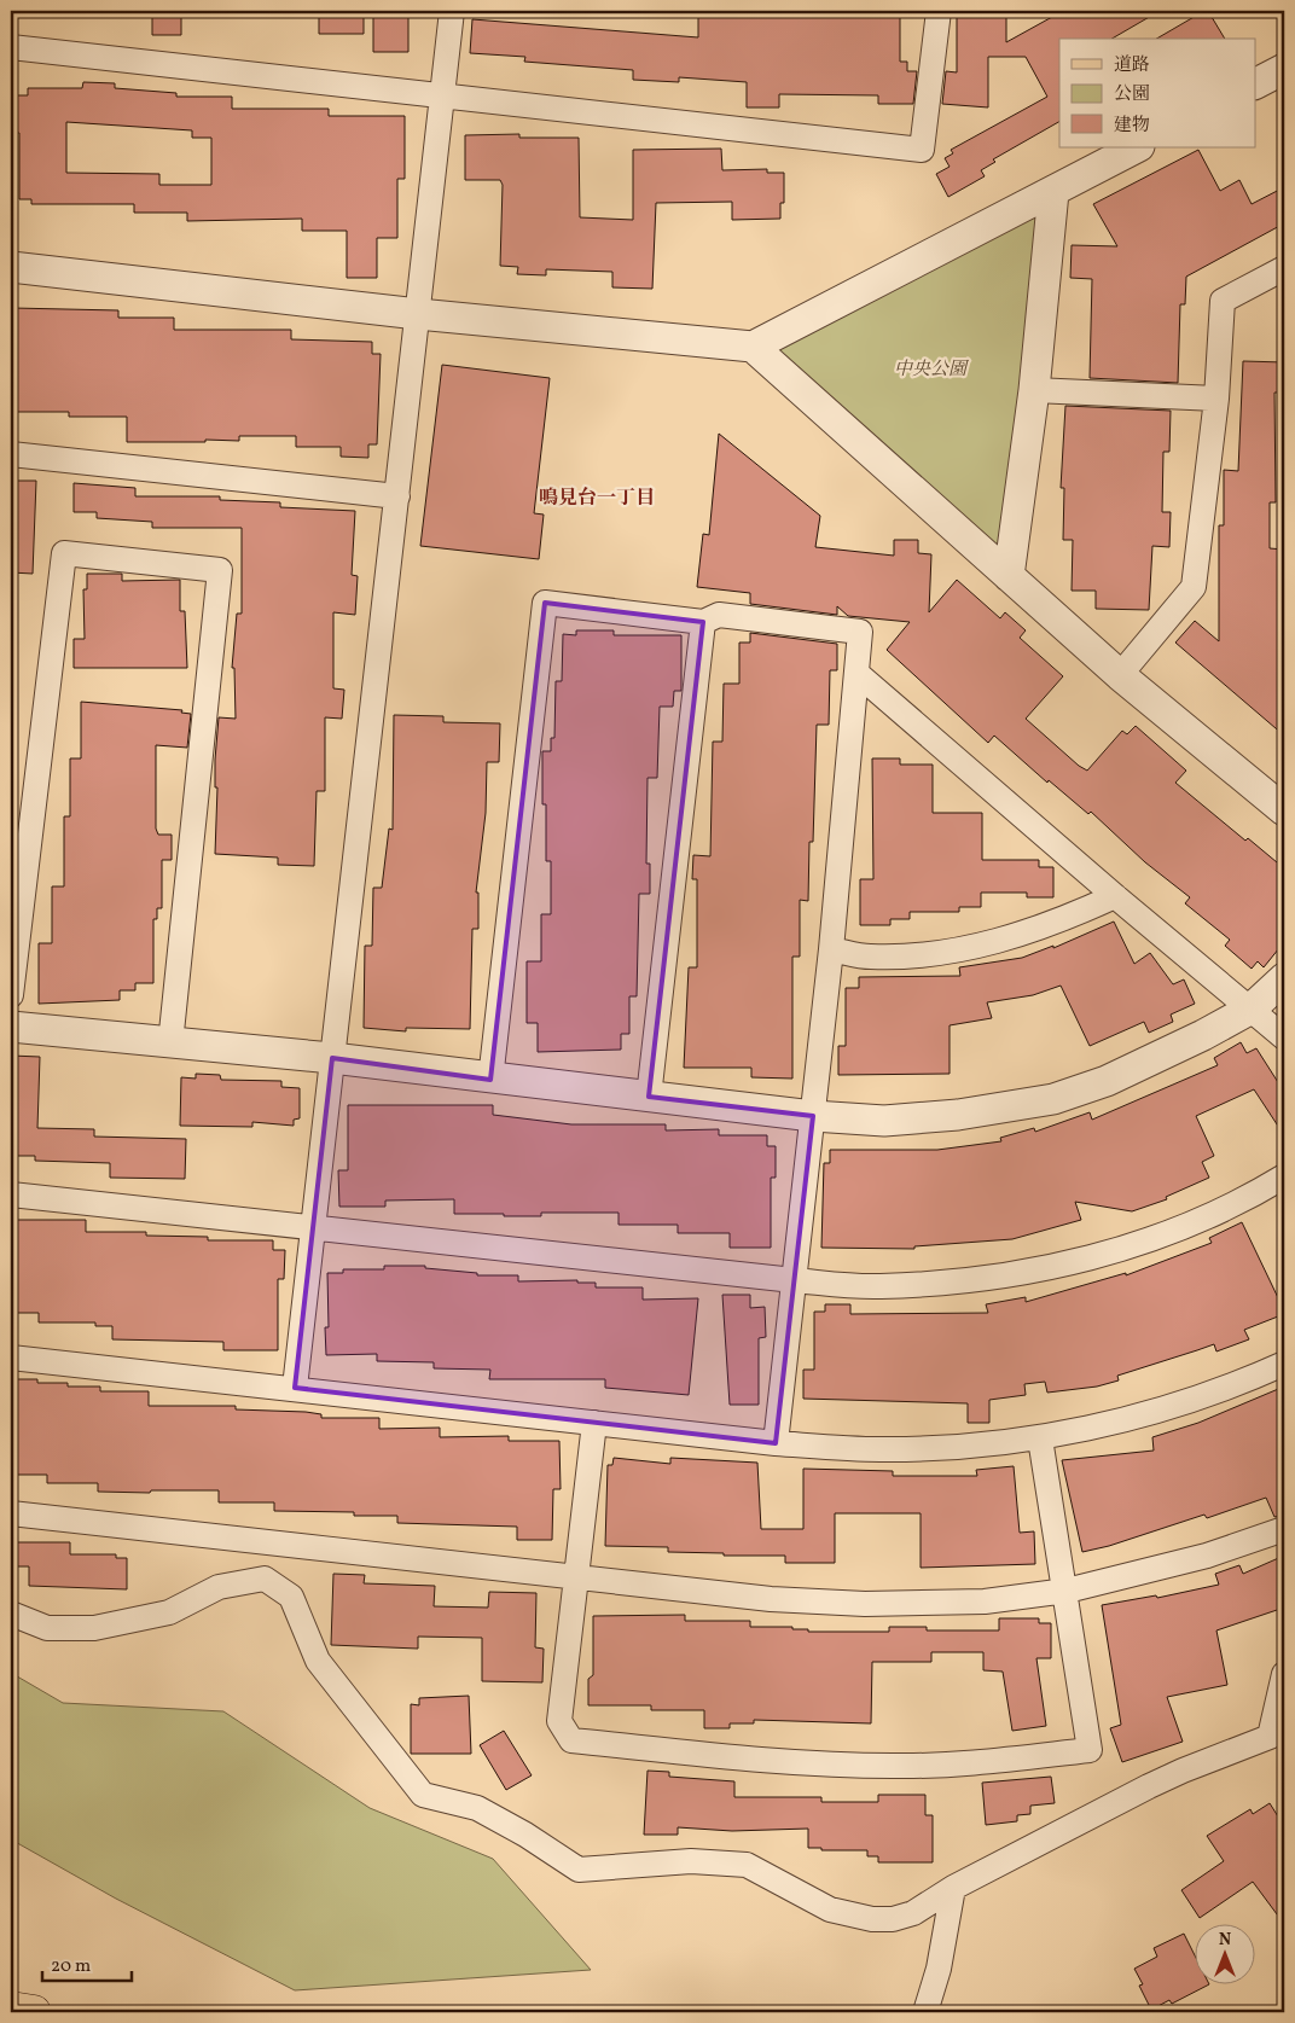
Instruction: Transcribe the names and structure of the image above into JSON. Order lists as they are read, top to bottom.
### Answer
{
  "districts": ["鳴見台一丁目"],
  "parks": ["中央公園"],
  "legend": ["道路", "公園", "建物"],
  "scale_bar": "20 m",
  "north": "top"
}
